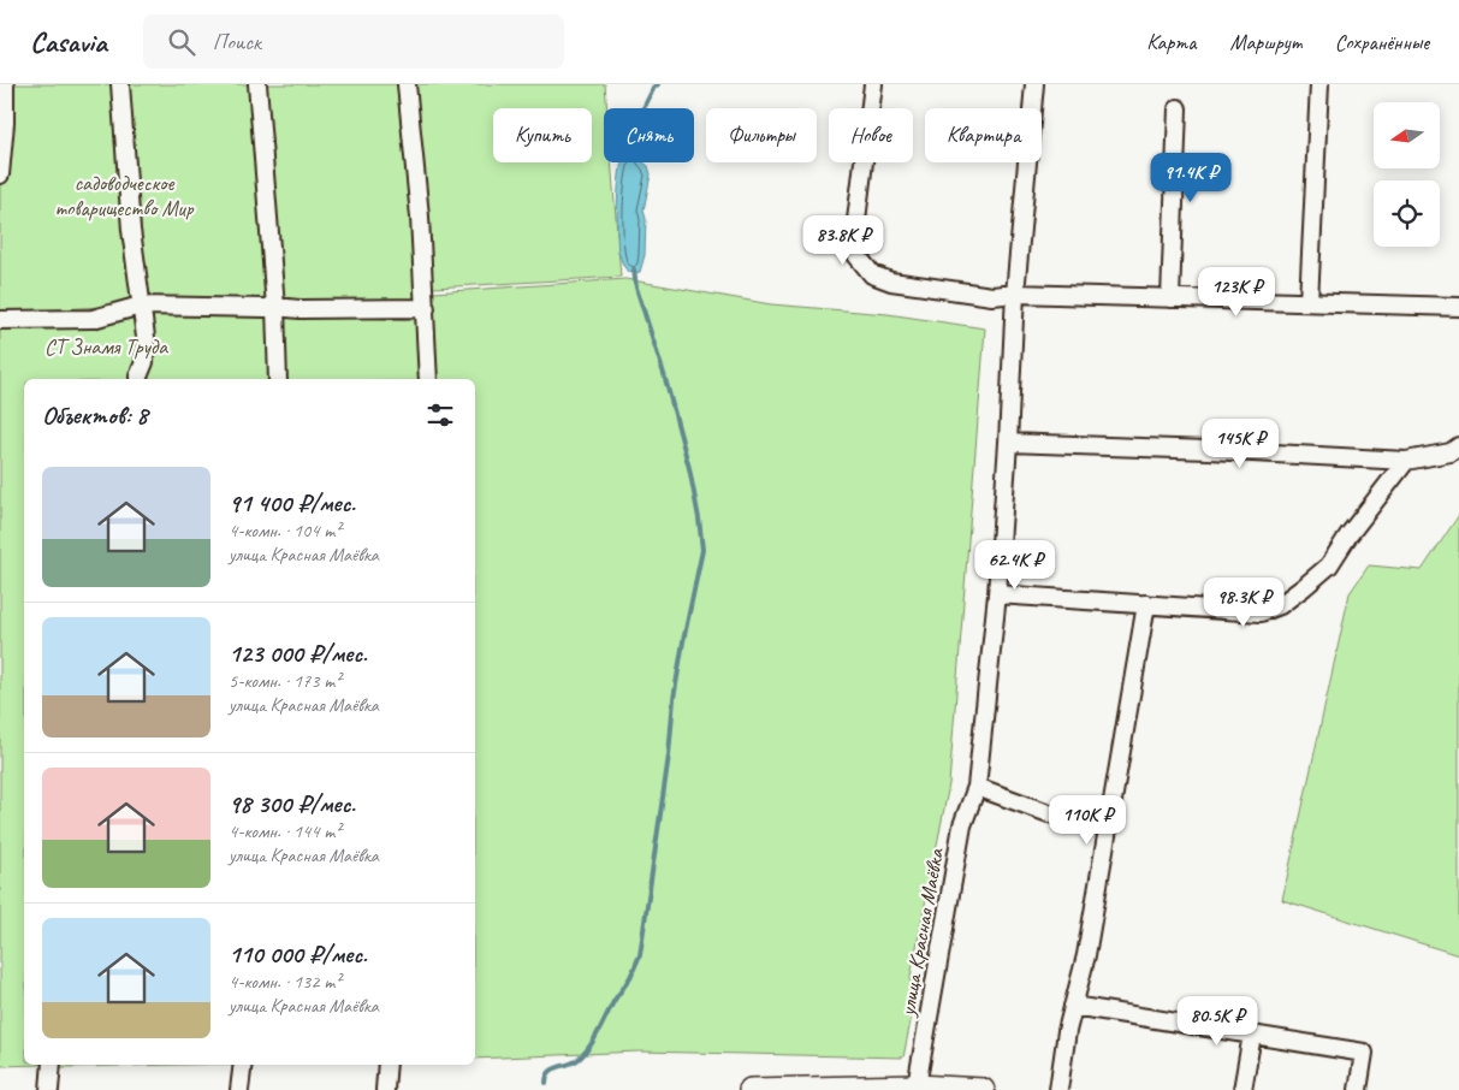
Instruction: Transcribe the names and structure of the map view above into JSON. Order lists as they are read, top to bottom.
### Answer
{
  "streets": {
    "street": ["улица Красная Маёвка"]
  },
  "parks": ["садоводческое товарищество Мир", "СТ Знамя Труда"],
  "north": "left",
  "page": {
    "header": "Casavia",
    "search": "Поиск",
    "nav": ["Карта", "Маршрут", "Сохранённые"],
    "chip": [
      "Купить",
      "Снять",
      "Фильтры",
      "Новое",
      "Квартира"
    ],
    "price": [
      "91.4K ₽",
      "83.8K ₽",
      "123K ₽",
      "145K ₽",
      "62.4K ₽",
      "98.3K ₽",
      "110K ₽",
      "80.5K ₽"
    ],
    "heading": "Объектов: 8",
    "list": [
      {
        "name": "91 400 ₽/мес.",
        "note": "4-комн. · 104 m² · улица Красная Маёвка"
      },
      {
        "name": "123 000 ₽/мес.",
        "note": "5-комн. · 173 m² · улица Красная Маёвка"
      },
      {
        "name": "98 300 ₽/мес.",
        "note": "4-комн. · 144 m² · улица Красная Маёвка"
      },
      {
        "name": "110 000 ₽/мес.",
        "note": "4-комн. · 132 m² · улица Красная Маёвка"
      }
    ]
  }
}
